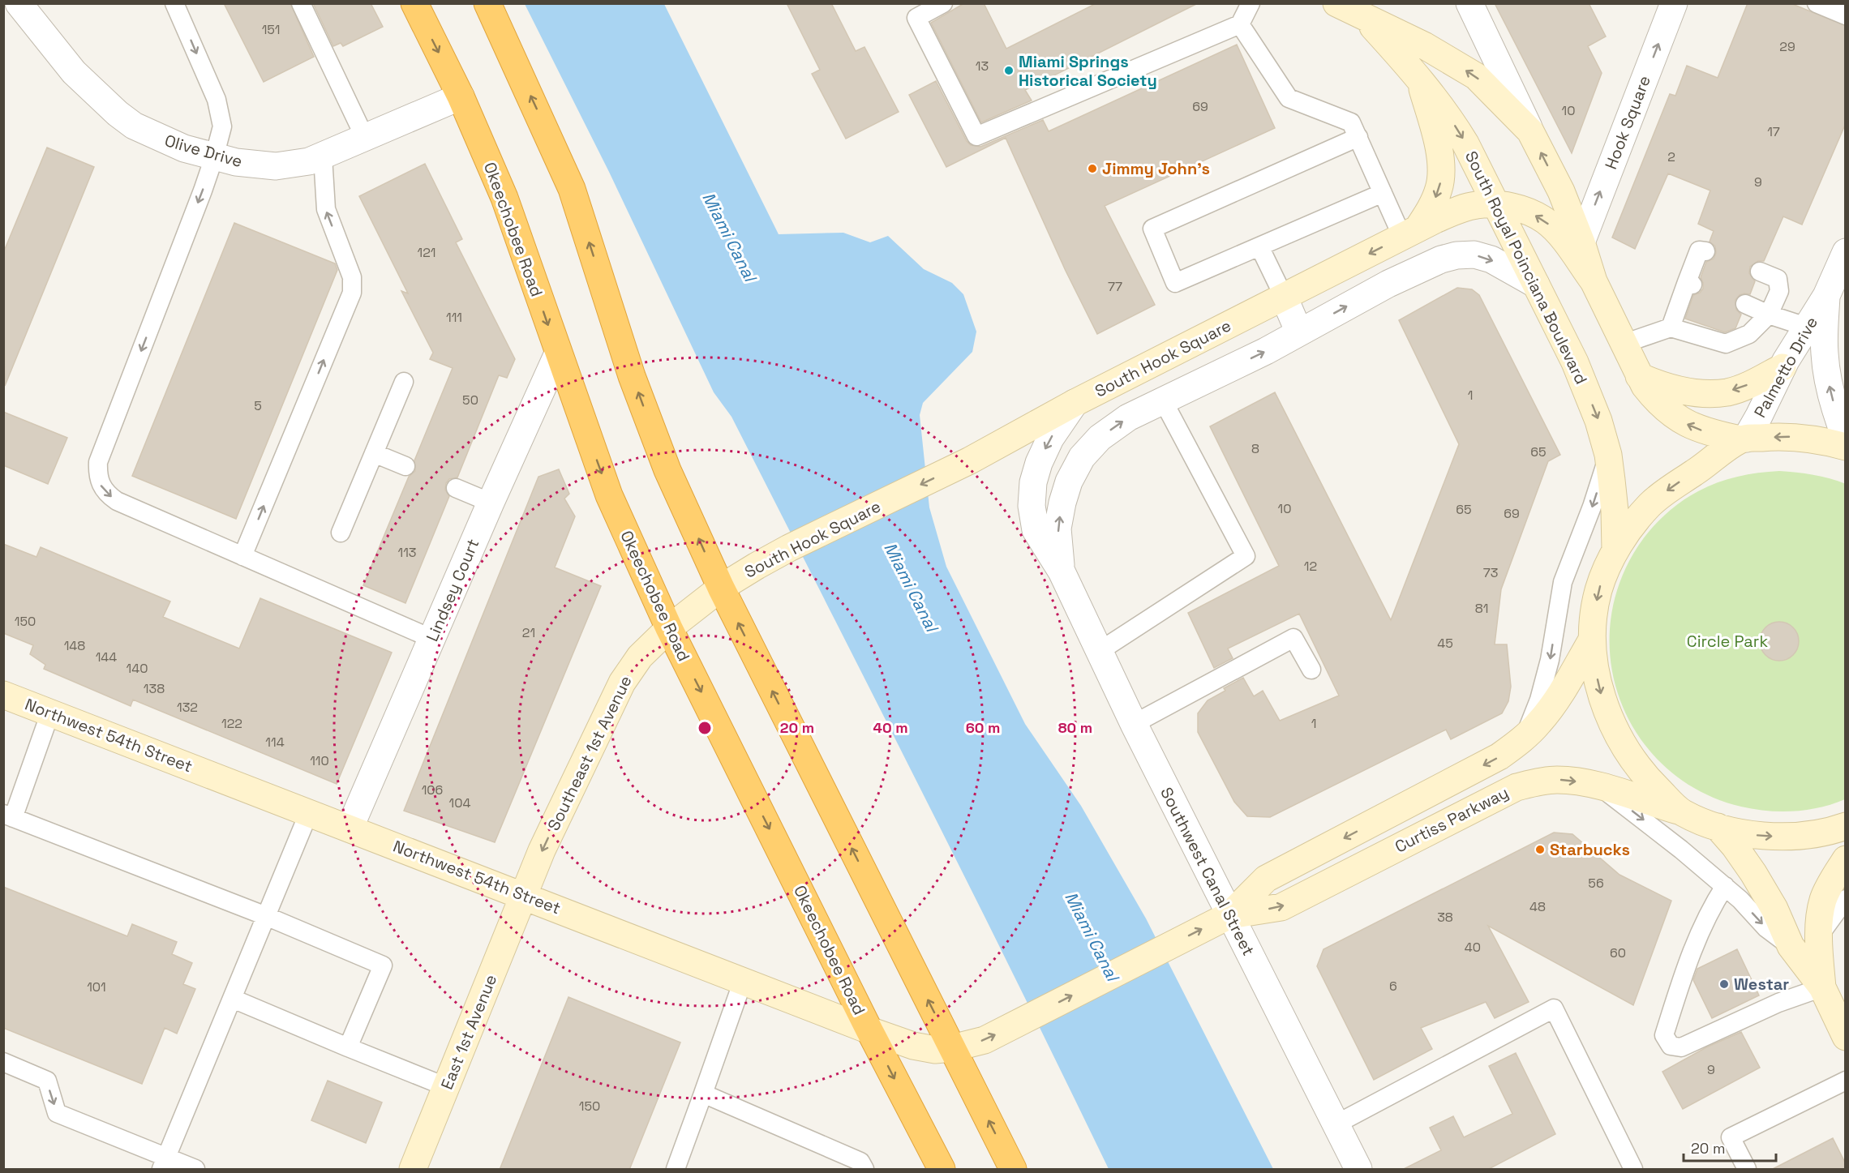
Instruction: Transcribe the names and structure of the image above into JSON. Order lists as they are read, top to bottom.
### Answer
{
  "streets": {
    "highway": ["Okeechobee Road"],
    "main road": [
      "South Royal Poinciana Boulevard",
      "South Hook Square",
      "Northwest 54th Street",
      "Southeast 1st Avenue",
      "Curtiss Parkway",
      "East 1st Avenue"
    ],
    "street": [
      "Hook Square",
      "Olive Drive",
      "Palmetto Drive",
      "Lindsey Court",
      "Southwest Canal Street"
    ]
  },
  "crossings": [
    ["Hook Square", "South Royal Poinciana Boulevard"],
    ["Olive Drive", "Okeechobee Road"],
    ["Okeechobee Road", "Lindsey Court"],
    ["Okeechobee Road", "Northwest 54th Street"],
    ["Okeechobee Road", "Southeast 1st Avenue"],
    ["South Royal Poinciana Boulevard", "South Hook Square"],
    ["South Royal Poinciana Boulevard", "Palmetto Drive"],
    ["South Hook Square", "Southeast 1st Avenue"],
    ["South Hook Square", "Southwest Canal Street"],
    ["Lindsey Court", "Northwest 54th Street"],
    ["Northwest 54th Street", "Southeast 1st Avenue"],
    ["Northwest 54th Street", "Curtiss Parkway"],
    ["Northwest 54th Street", "East 1st Avenue"],
    ["Southeast 1st Avenue", "East 1st Avenue"],
    ["Curtiss Parkway", "Southwest Canal Street"]
  ],
  "one_way": [
    "Hook Square",
    "South Hook Square",
    "Palmetto Drive",
    "Southeast 1st Avenue"
  ],
  "water": ["Miami Canal"],
  "parks": ["Circle Park"],
  "places": [
    "Miami Springs Historical Society",
    "Jimmy John's",
    "Starbucks",
    "Westar"
  ],
  "house_numbers": [
    "151",
    "29",
    "13",
    "69",
    "10",
    "17",
    "2",
    "9",
    "121",
    "77",
    "111",
    "1",
    "50",
    "5",
    "8",
    "65",
    "10",
    "65",
    "69",
    "113",
    "12",
    "73",
    "81",
    "150",
    "21",
    "45",
    "148",
    "144",
    "140",
    "138",
    "132",
    "122",
    "1",
    "114",
    "110",
    "106",
    "104",
    "56",
    "48",
    "38",
    "40",
    "60",
    "6",
    "101",
    "9",
    "150"
  ],
  "scale_bar": "20 m",
  "rings": [
    "20 m",
    "40 m",
    "60 m",
    "80 m"
  ]
}
